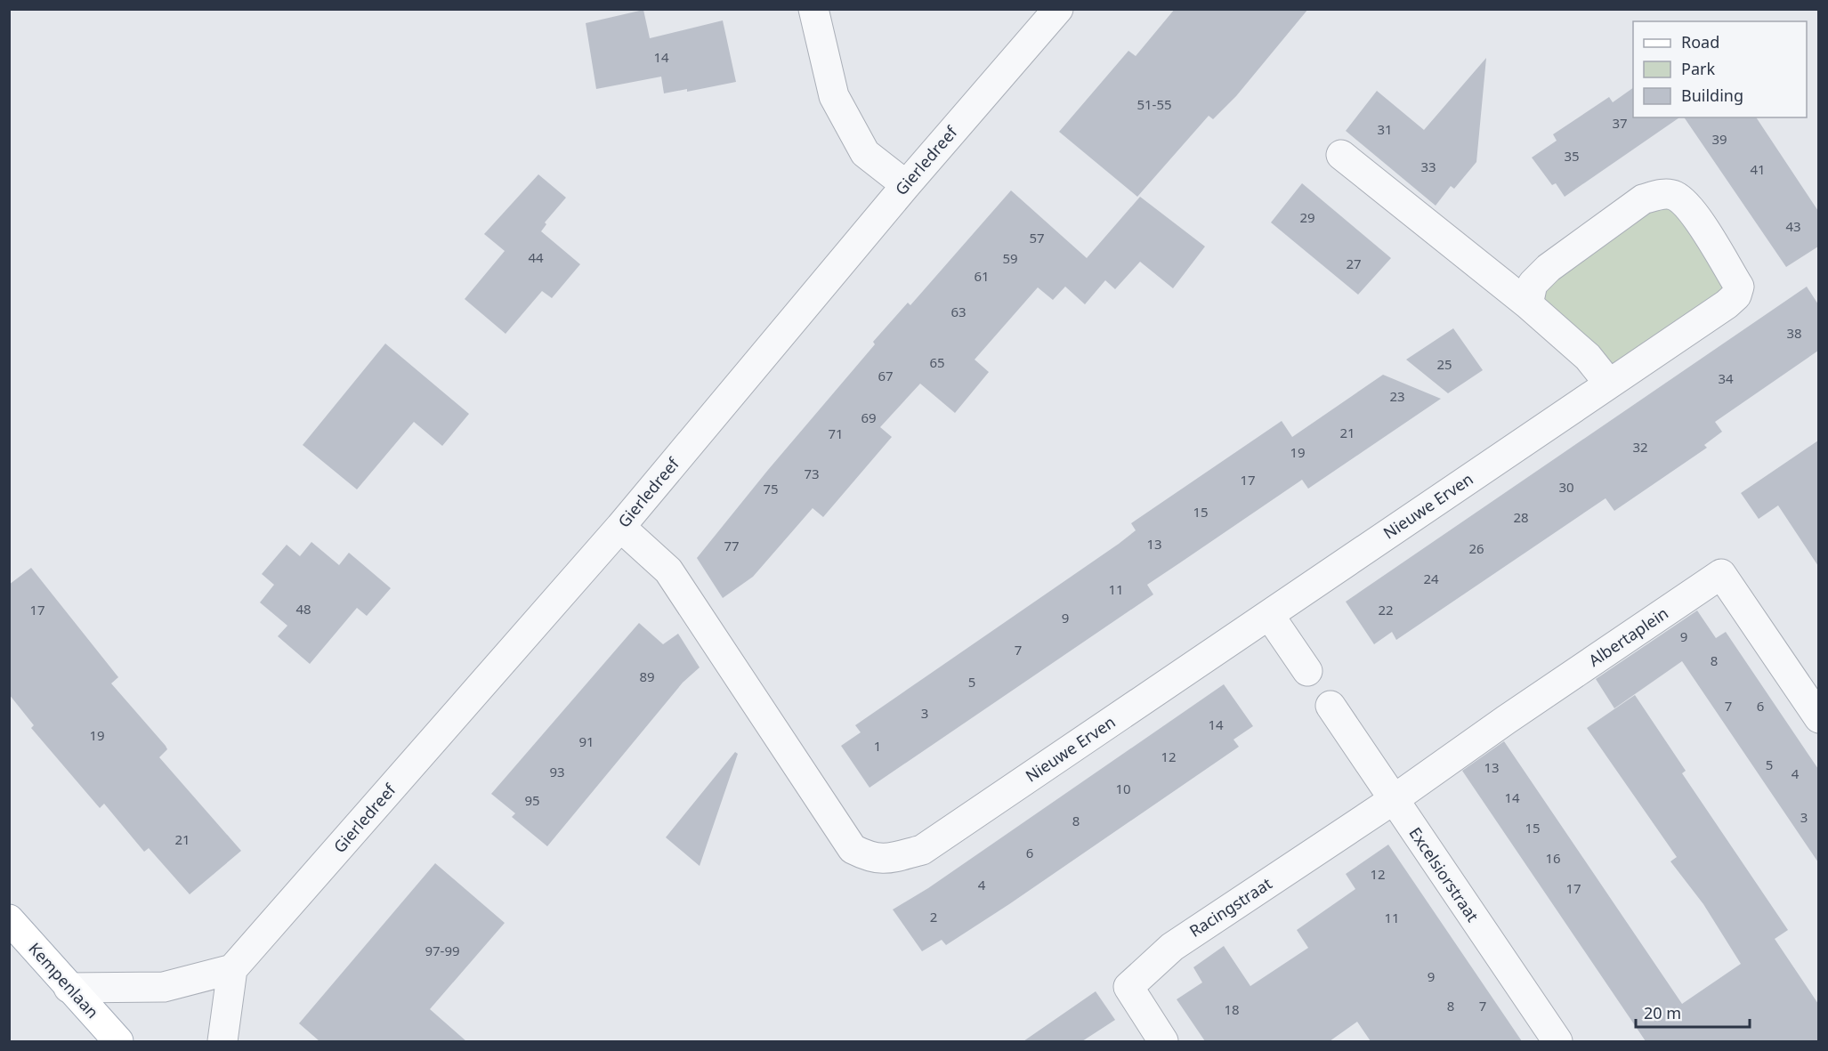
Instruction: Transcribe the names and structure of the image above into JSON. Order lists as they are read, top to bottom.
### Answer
{
  "streets": {
    "main road": ["Kempenlaan"],
    "street": [
      "Gierledreef",
      "Nieuwe Erven",
      "Albertaplein",
      "Excelsiorstraat",
      "Racingstraat"
    ]
  },
  "crossings": [
    ["Gierledreef", "Nieuwe Erven"],
    ["Albertaplein", "Excelsiorstraat"],
    ["Albertaplein", "Racingstraat"],
    ["Excelsiorstraat", "Racingstraat"]
  ],
  "house_numbers": [
    "14",
    "51-55",
    "37",
    "31",
    "39",
    "35",
    "33",
    "41",
    "29",
    "43",
    "57",
    "44",
    "59",
    "27",
    "61",
    "63",
    "38",
    "65",
    "25",
    "67",
    "34",
    "23",
    "69",
    "21",
    "71",
    "32",
    "19",
    "73",
    "17",
    "30",
    "75",
    "15",
    "28",
    "13",
    "77",
    "26",
    "24",
    "11",
    "48",
    "17",
    "22",
    "9",
    "9",
    "7",
    "8",
    "89",
    "5",
    "7",
    "6",
    "3",
    "14",
    "19",
    "91",
    "1",
    "12",
    "5",
    "13",
    "93",
    "4",
    "10",
    "14",
    "95",
    "3",
    "8",
    "15",
    "21",
    "6",
    "16",
    "12",
    "4",
    "17",
    "2",
    "11",
    "97-99",
    "9",
    "8",
    "7",
    "18"
  ],
  "legend": ["Road", "Park", "Building"],
  "scale_bar": "20 m"
}
